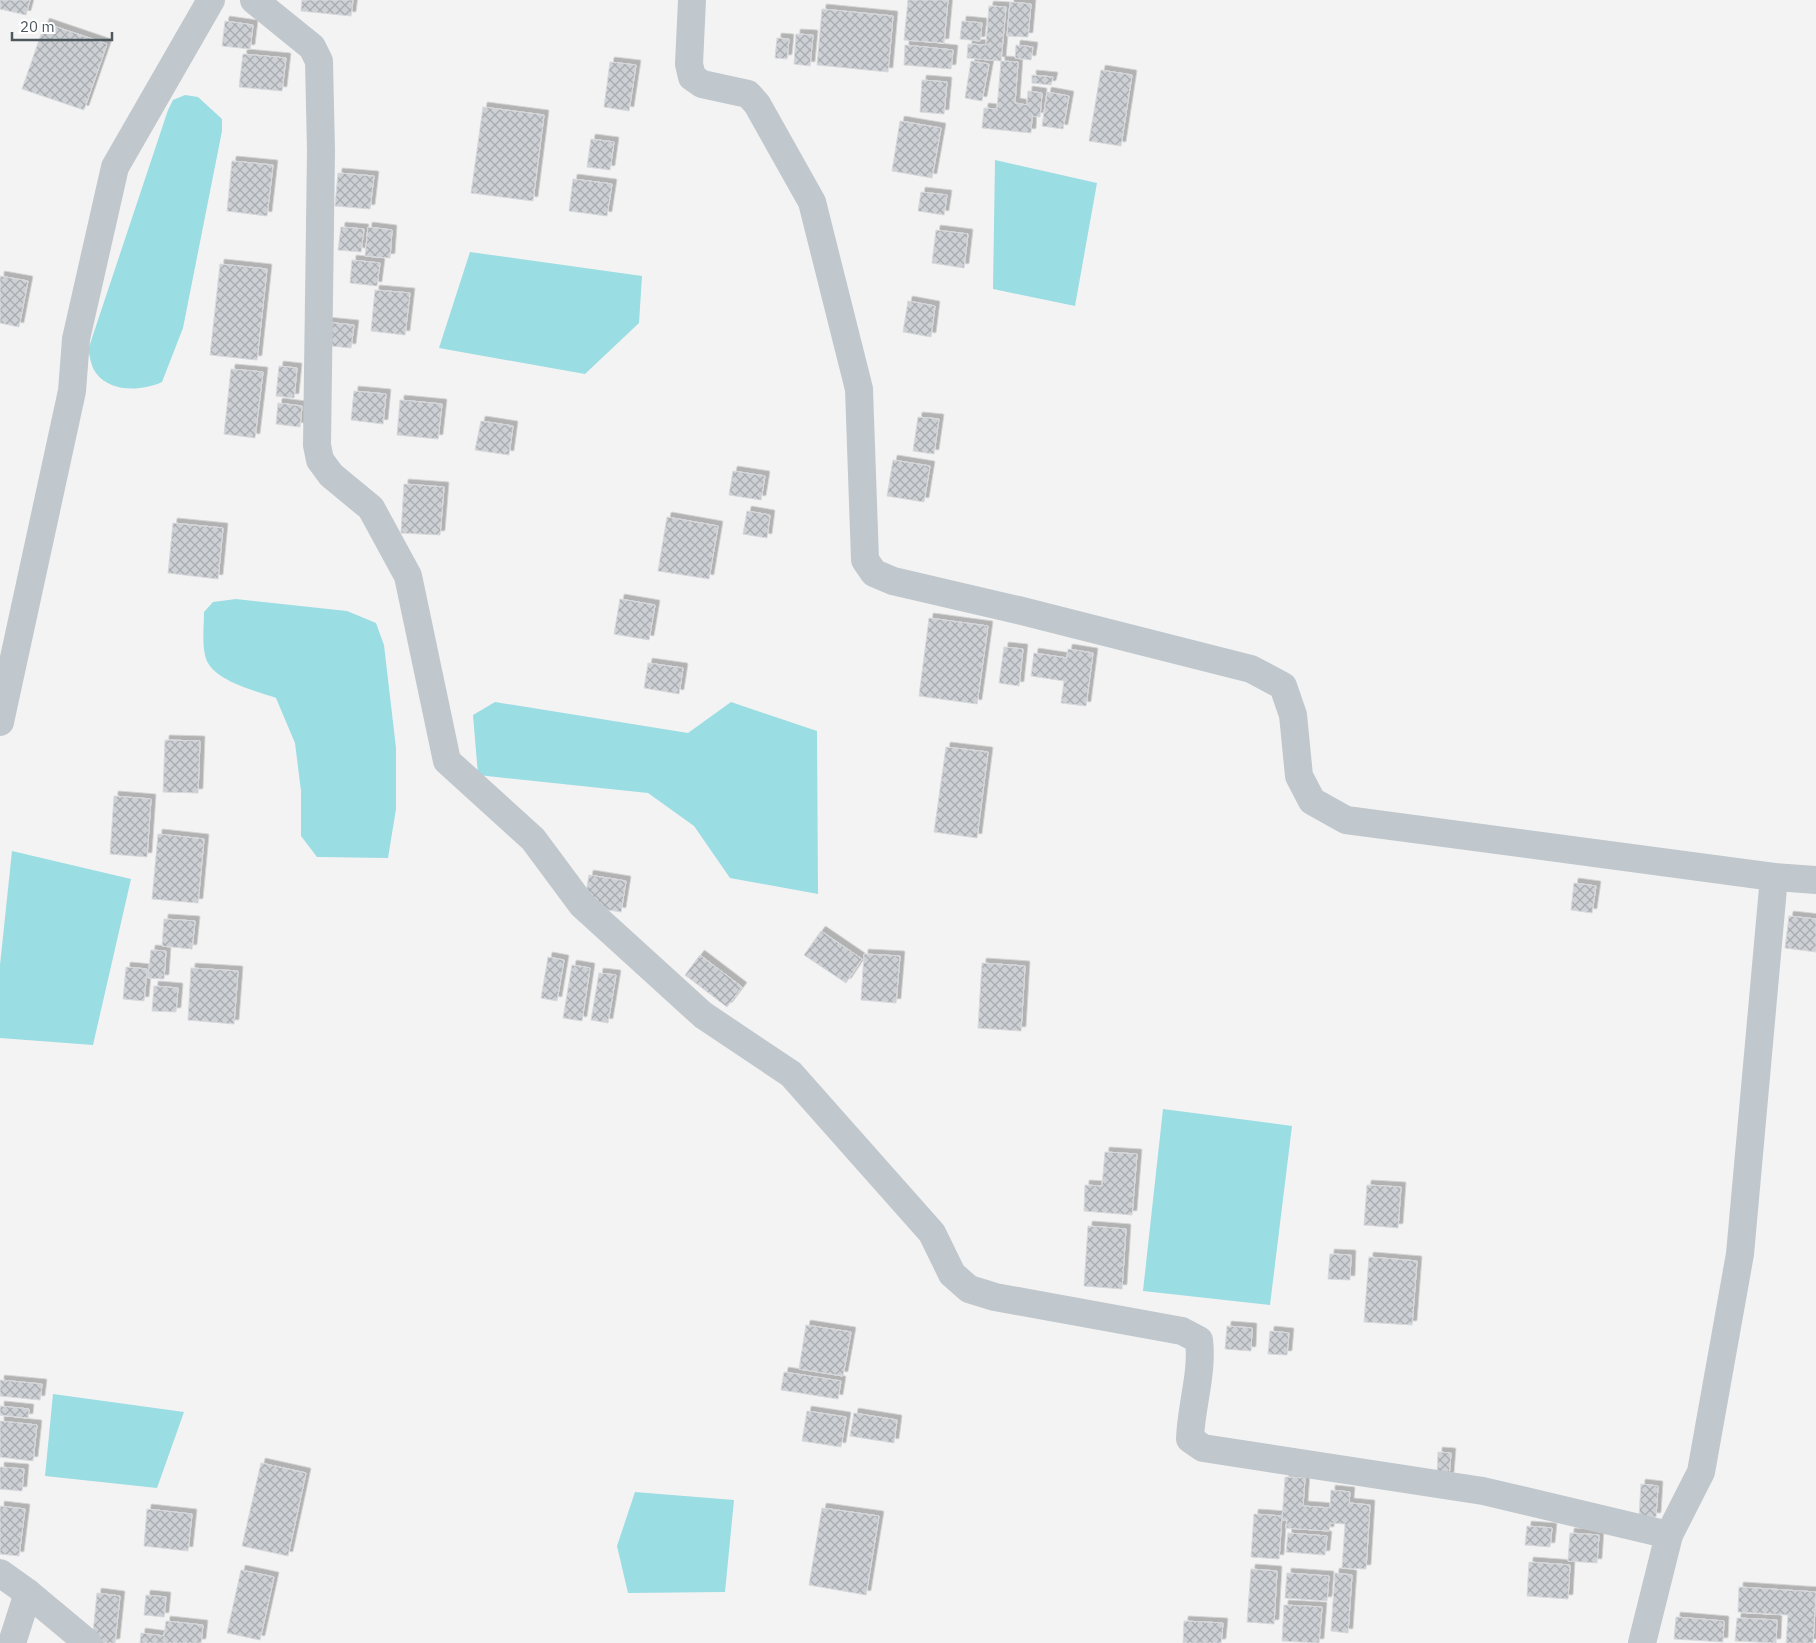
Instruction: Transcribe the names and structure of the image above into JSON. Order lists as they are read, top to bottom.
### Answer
{
  "scale_bar": "20 m"
}
